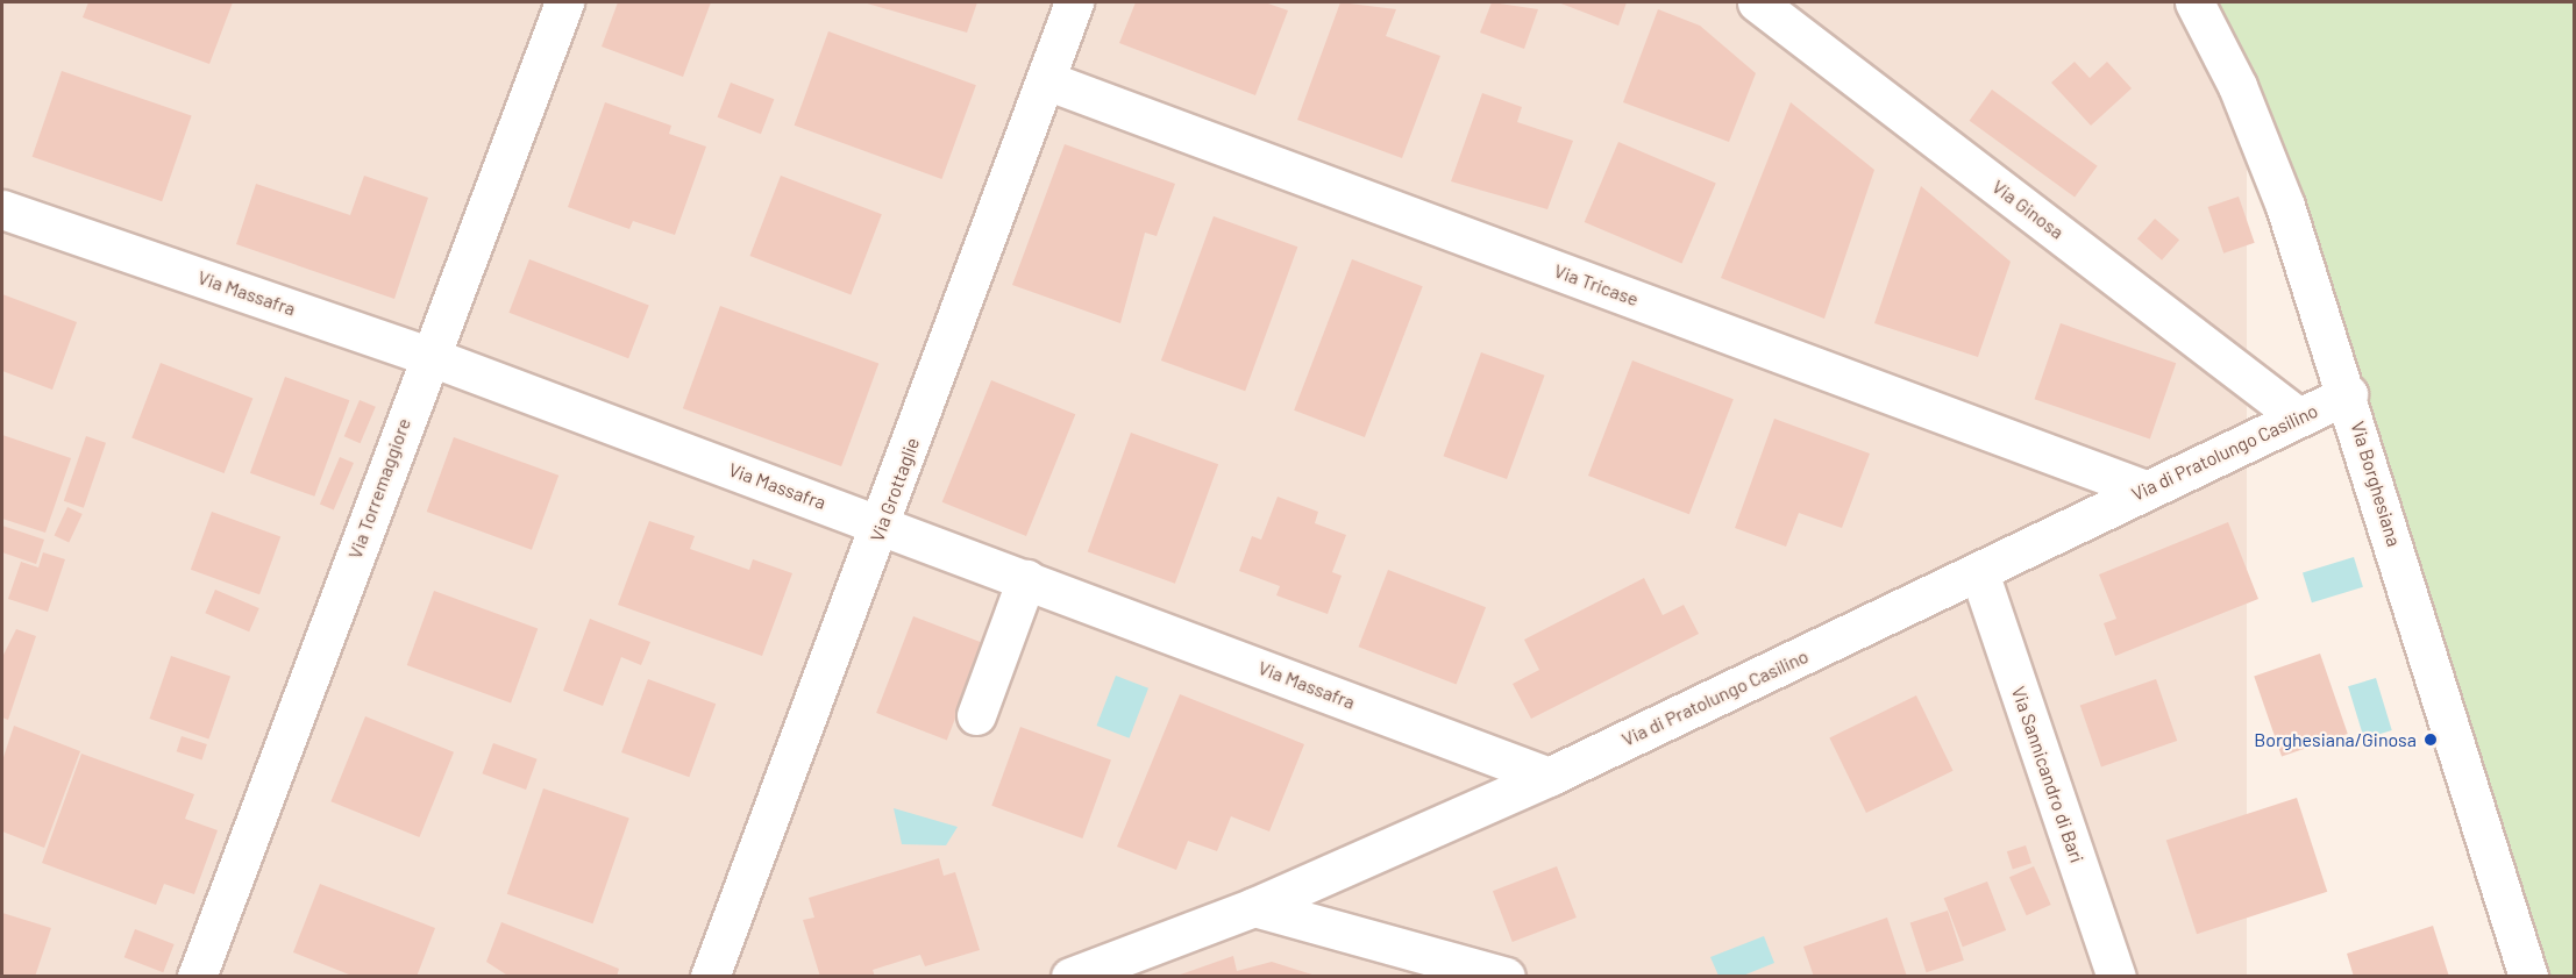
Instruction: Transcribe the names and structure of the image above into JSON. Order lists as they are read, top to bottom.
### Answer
{
  "streets": {
    "street": [
      "Via Ginosa",
      "Via Tricase",
      "Via Massafra",
      "Via di Pratolungo Casilino",
      "Via Borghesiana",
      "Via Torremaggiore",
      "Via Grottaglie",
      "Via Sannicandro di Bari"
    ]
  },
  "crossings": [
    ["Via Ginosa", "Via di Pratolungo Casilino"],
    ["Via Tricase", "Via di Pratolungo Casilino"],
    ["Via Tricase", "Via Grottaglie"],
    ["Via Massafra", "Via di Pratolungo Casilino"],
    ["Via Massafra", "Via Torremaggiore"],
    ["Via Massafra", "Via Grottaglie"],
    ["Via di Pratolungo Casilino", "Via Borghesiana"],
    ["Via di Pratolungo Casilino", "Via Sannicandro di Bari"]
  ],
  "places": ["Borghesiana/Ginosa"]
}
